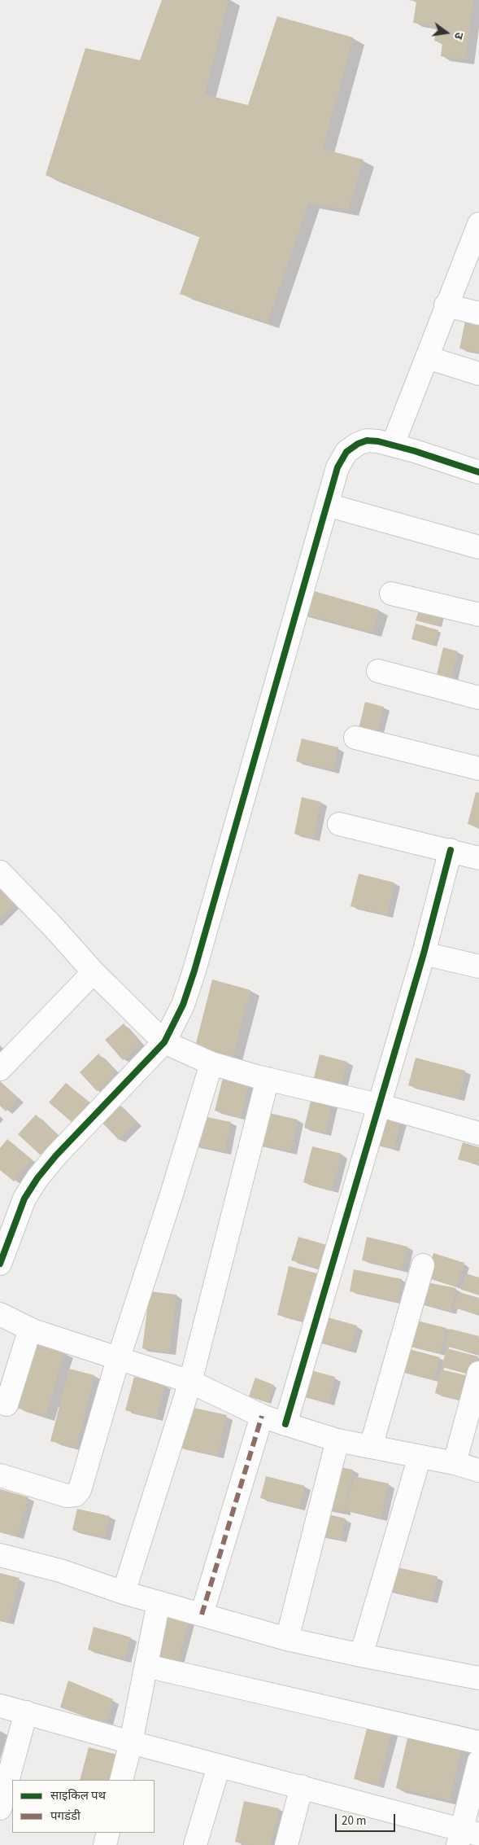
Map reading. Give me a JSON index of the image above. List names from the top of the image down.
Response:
{
  "legend": ["साइकिल पथ", "पगडंडी"],
  "scale_bar": "20 m",
  "north": "right"
}
